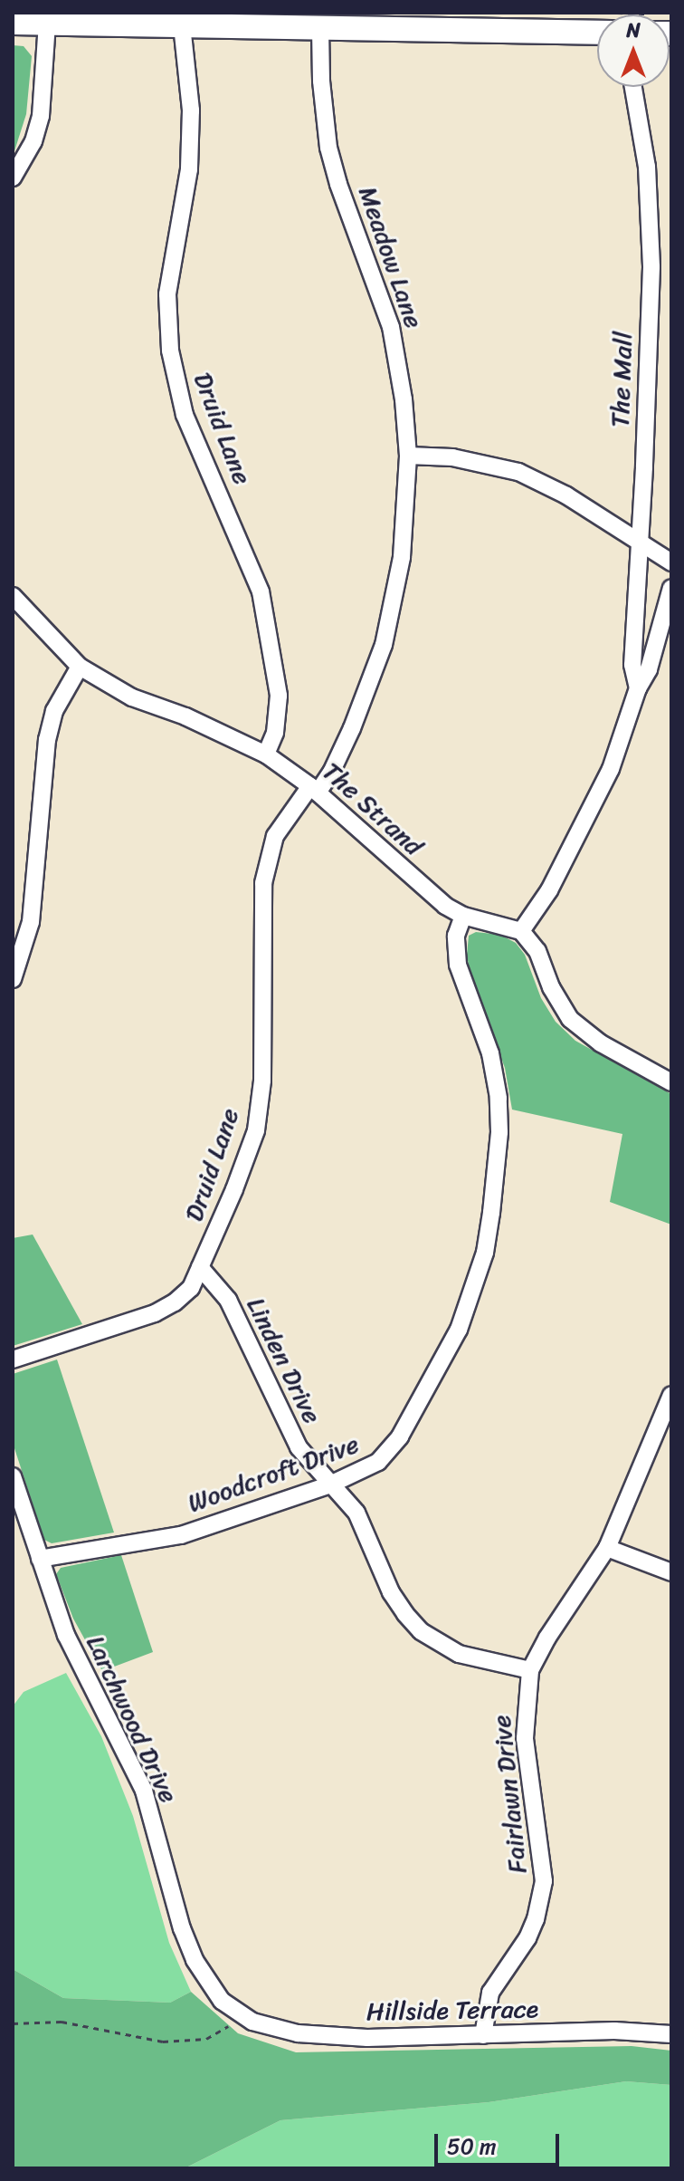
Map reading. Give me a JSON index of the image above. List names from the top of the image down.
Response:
{
  "streets": {
    "street": [
      "Meadow Lane",
      "The Mall",
      "Druid Lane",
      "The Strand",
      "Linden Drive",
      "Woodcroft Drive",
      "Larchwood Drive",
      "Fairlawn Drive",
      "Hillside Terrace"
    ]
  },
  "crossings": [
    ["Meadow Lane", "Druid Lane"],
    ["Meadow Lane", "The Strand"],
    ["The Mall", "The Strand"],
    ["Druid Lane", "The Strand"],
    ["Druid Lane", "Linden Drive"],
    ["The Strand", "Woodcroft Drive"],
    ["Linden Drive", "Woodcroft Drive"],
    ["Linden Drive", "Fairlawn Drive"],
    ["Woodcroft Drive", "Larchwood Drive"],
    ["Larchwood Drive", "Hillside Terrace"],
    ["Fairlawn Drive", "Hillside Terrace"]
  ],
  "scale_bar": "50 m",
  "north": "top"
}
